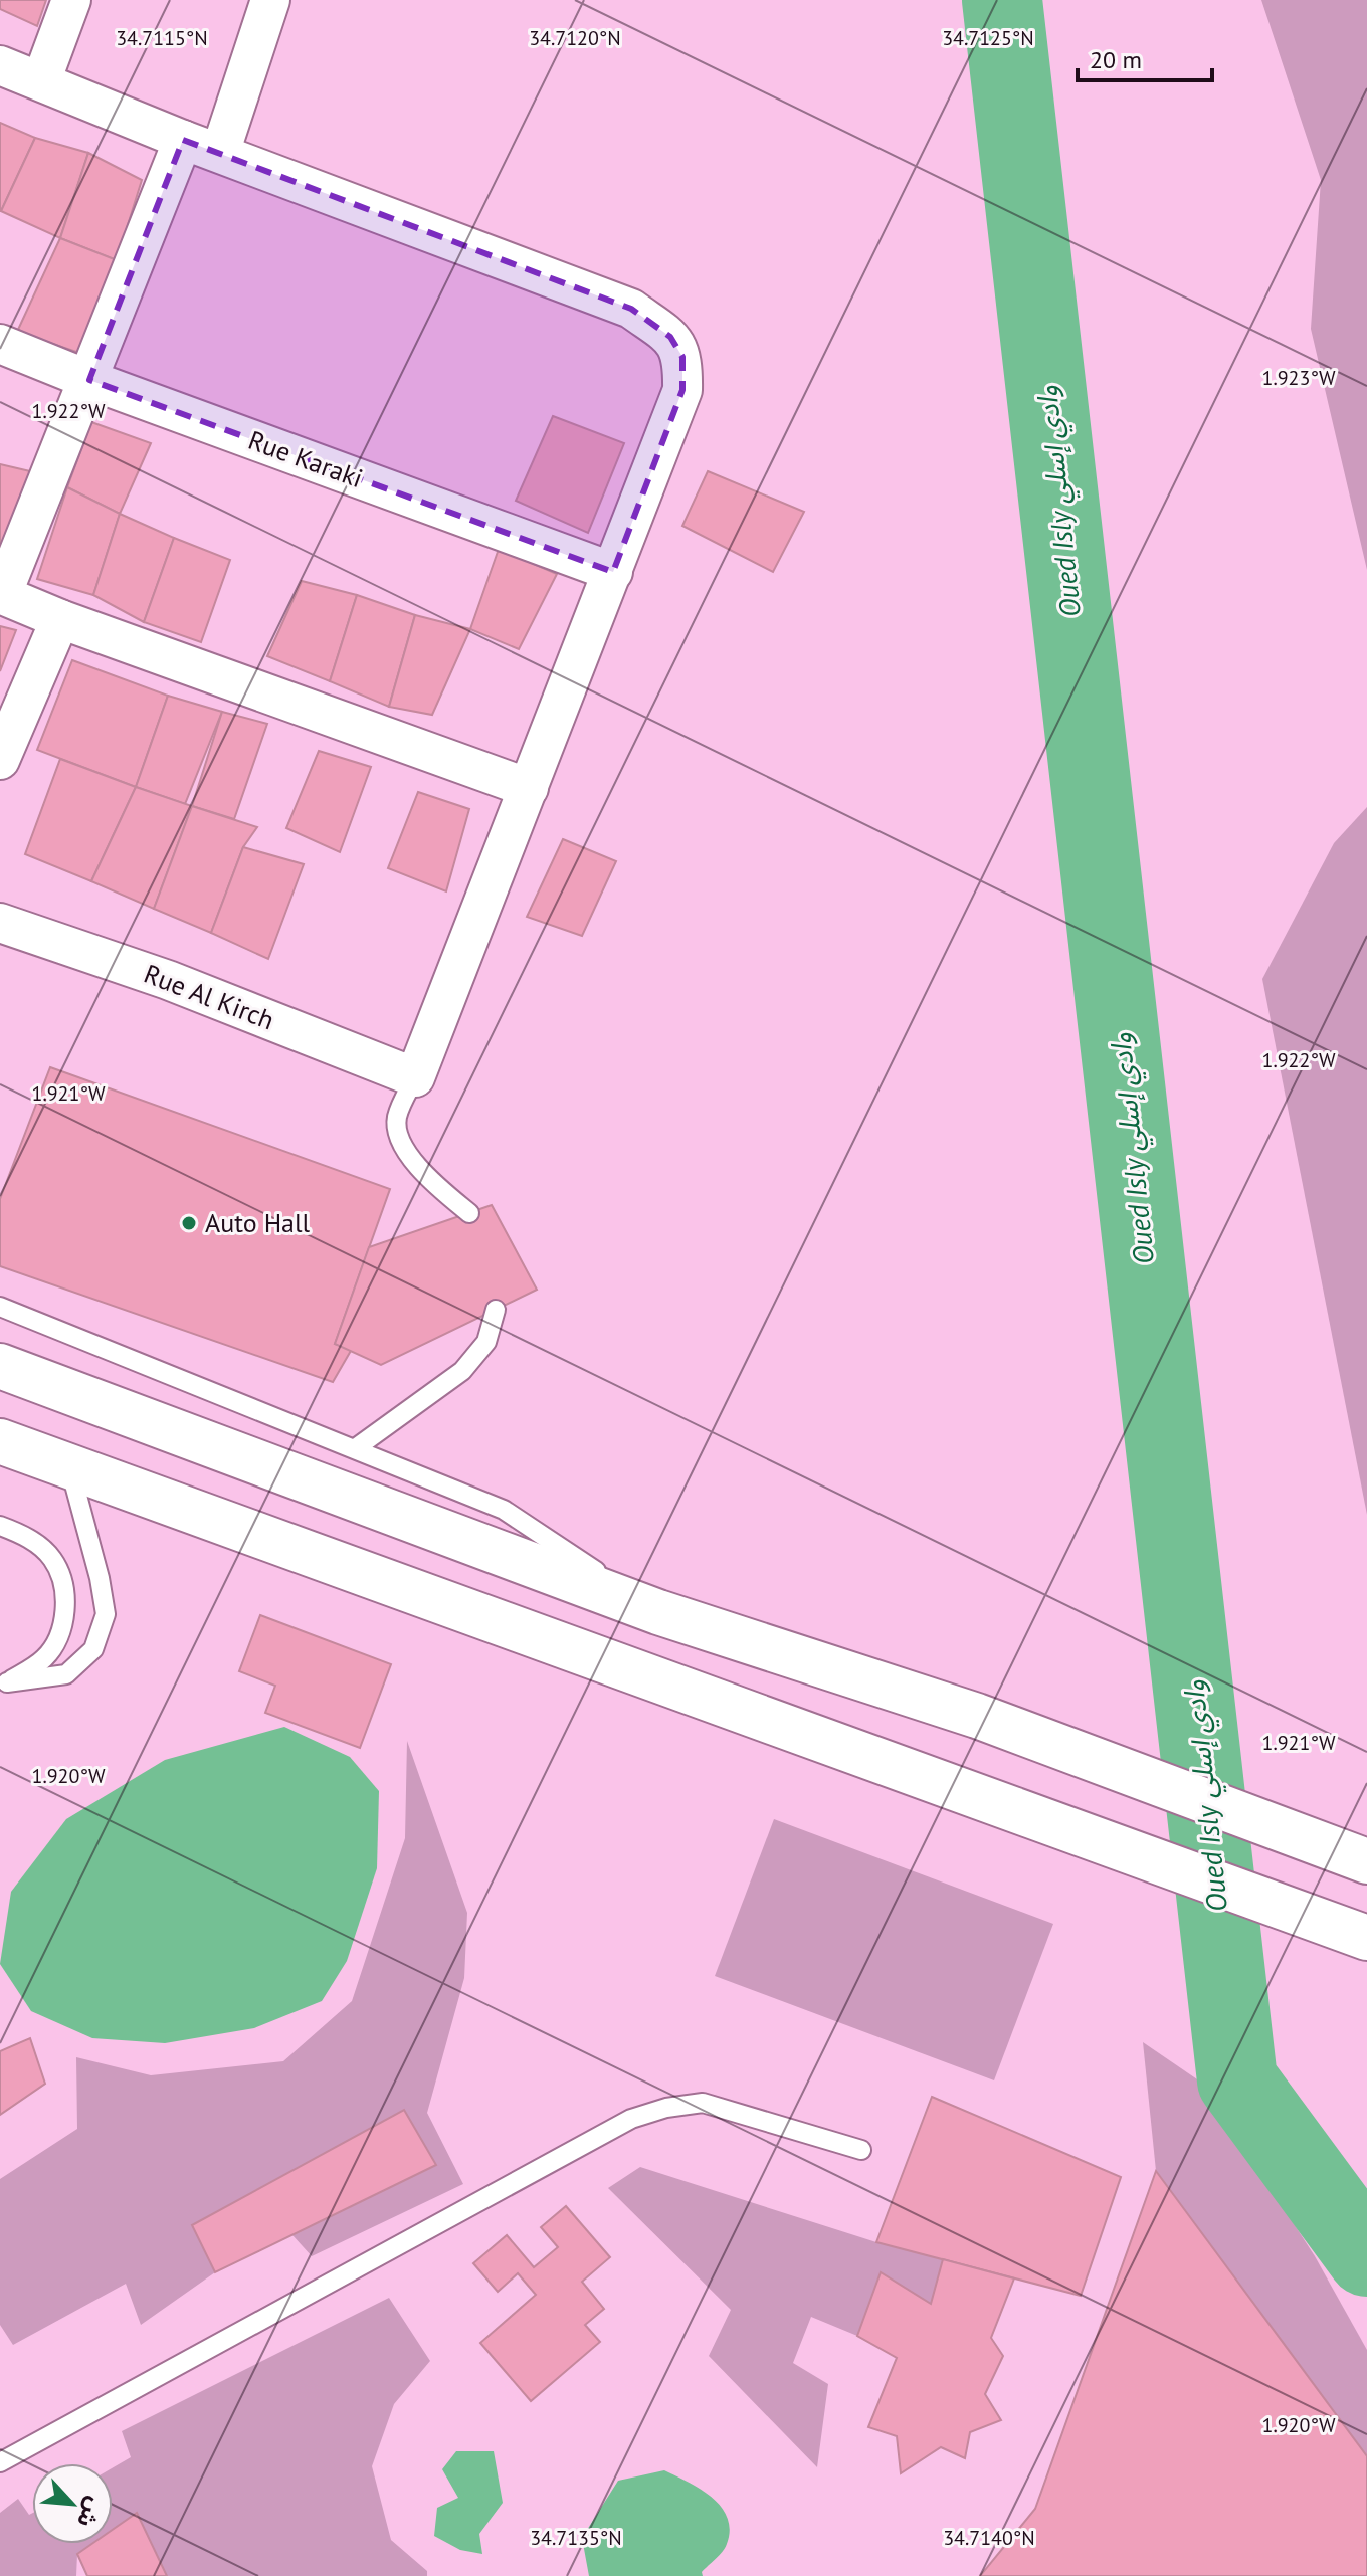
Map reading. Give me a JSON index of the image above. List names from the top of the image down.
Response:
{
  "streets": {
    "street": ["Rue Karaki", "Rue Al Kirch"]
  },
  "water": ["Oued Isly وادي إسلي"],
  "places": ["Auto Hall"],
  "scale_bar": "20 m",
  "north": "bottom right",
  "coordinates": [
    "34.7115°N",
    "34.7120°N",
    "34.7125°N",
    "1.923°W",
    "1.922°W",
    "1.921°W",
    "1.920°W",
    "34.7135°N",
    "34.7140°N"
  ]
}
